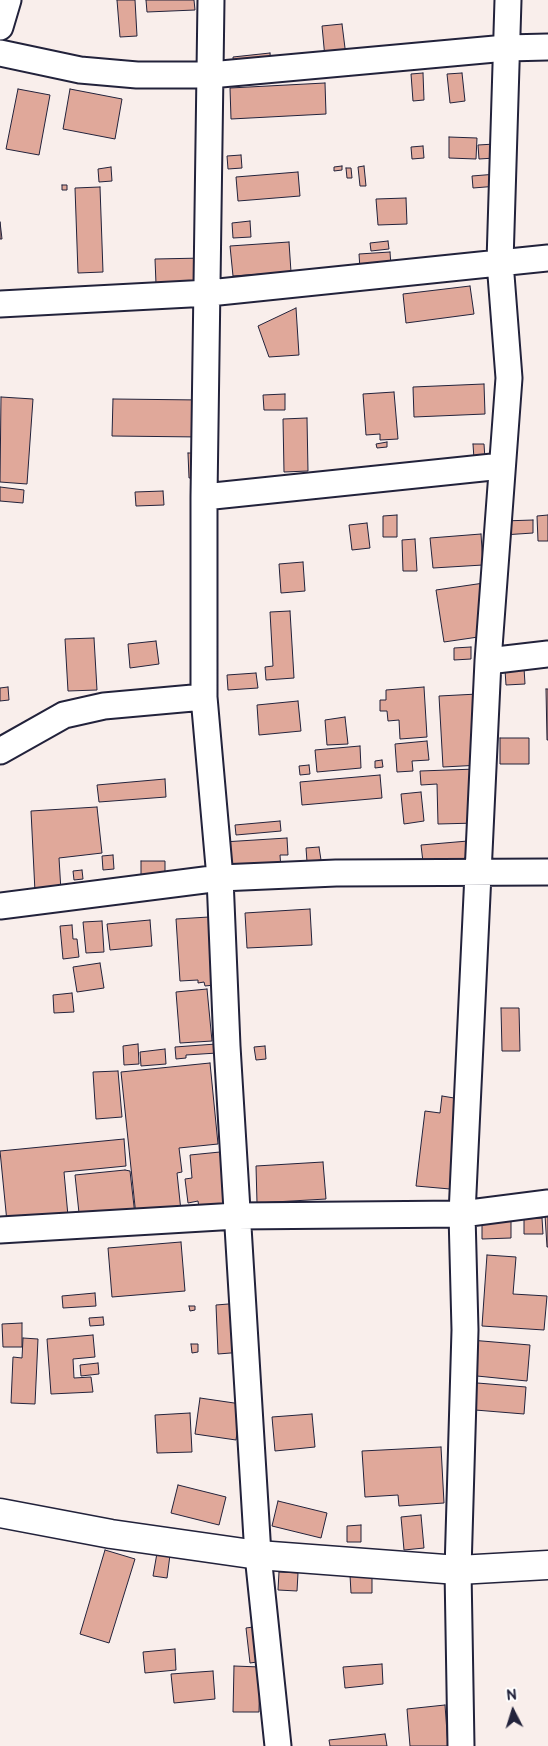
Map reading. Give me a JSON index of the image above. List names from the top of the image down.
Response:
{
  "north": "top"
}
